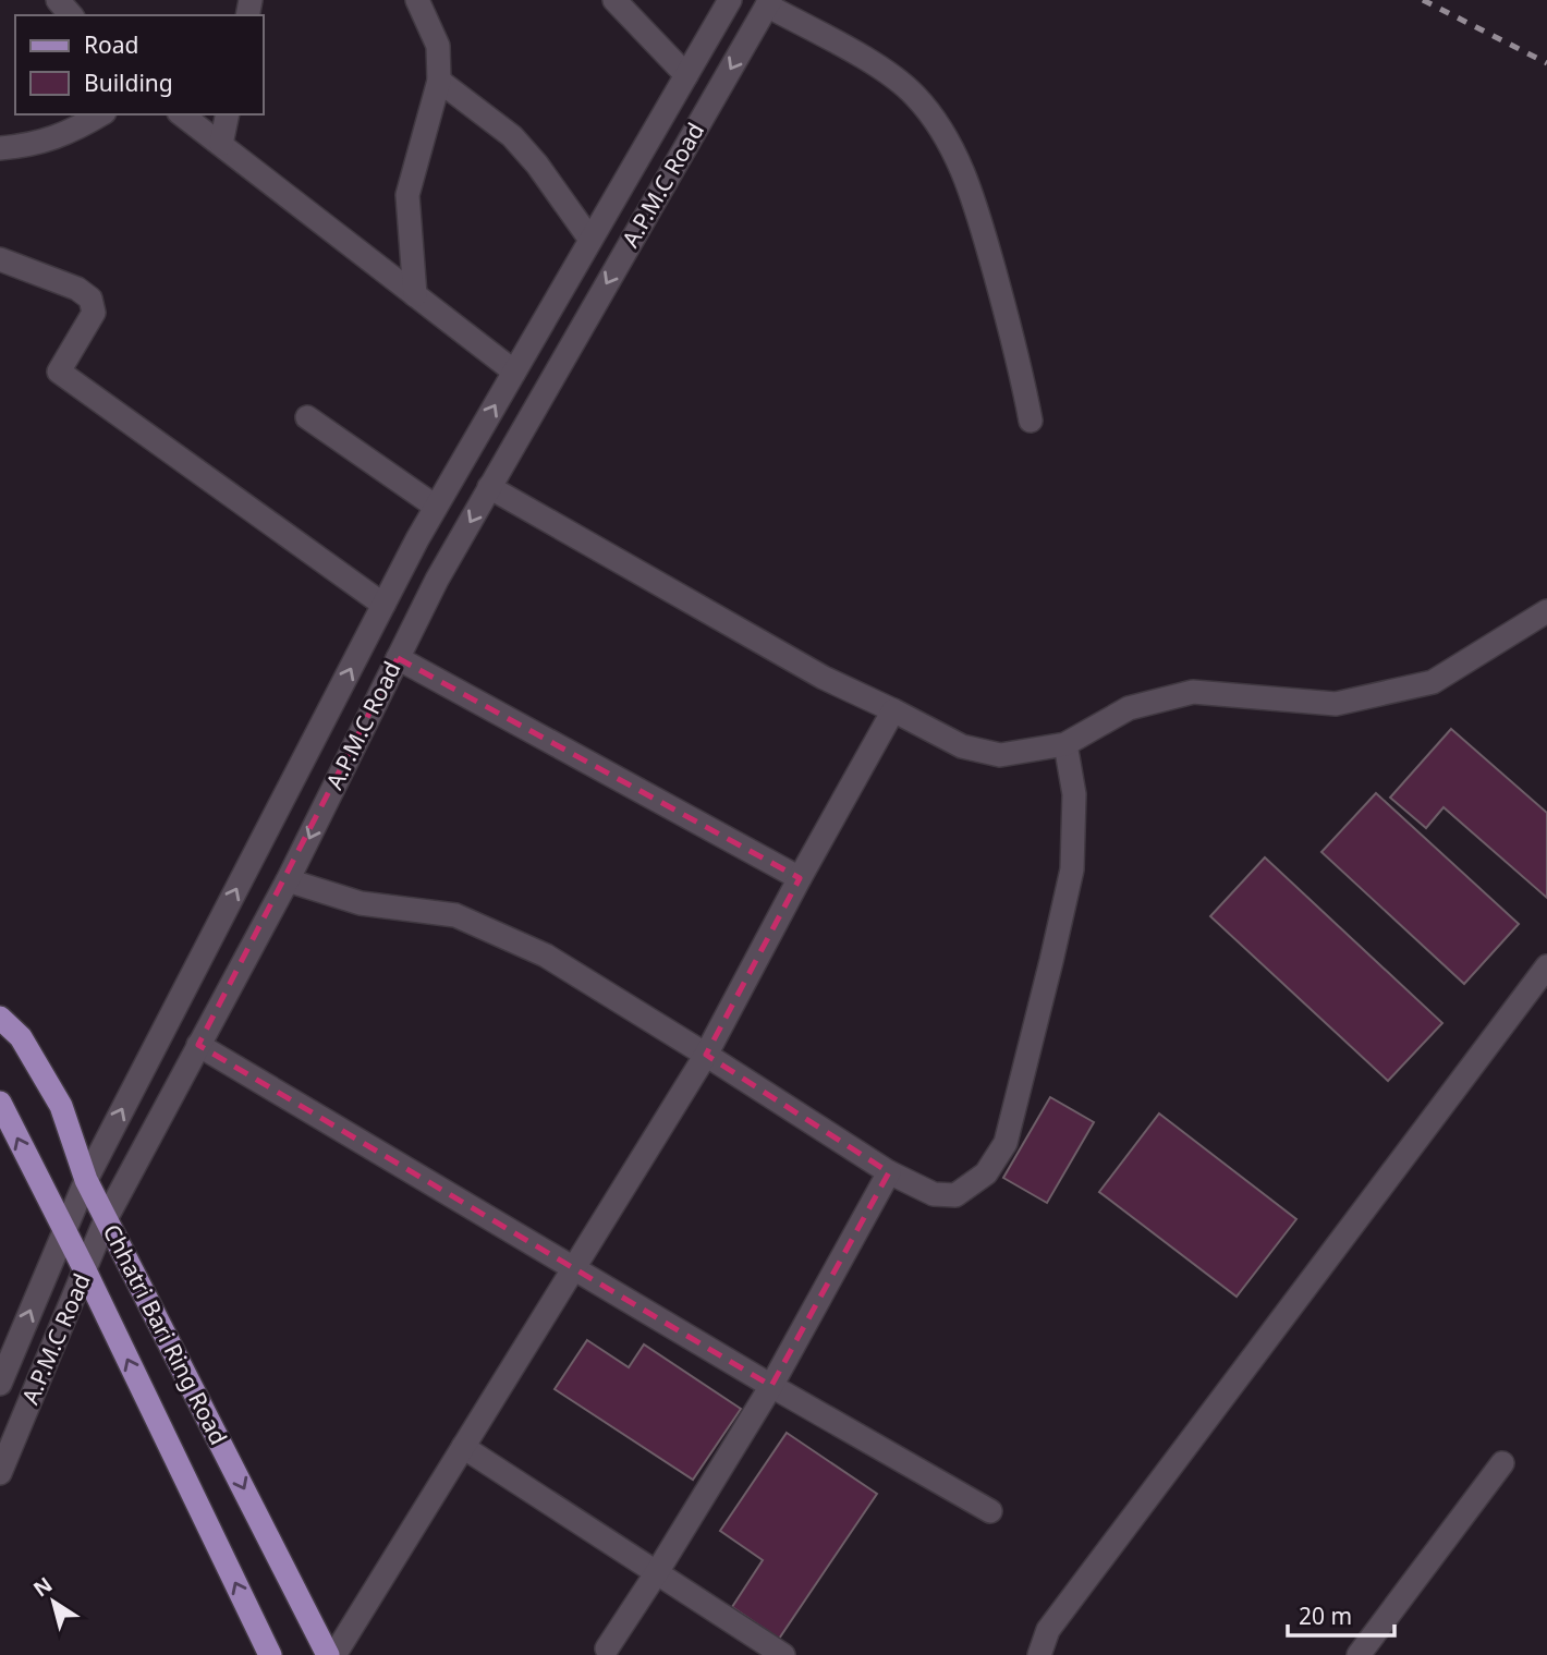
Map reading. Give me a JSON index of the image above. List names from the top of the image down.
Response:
{
  "streets": {
    "main road": ["Chhatri Bari Ring Road"],
    "street": ["A.P.M.C Road"]
  },
  "crossings": [
    ["A.P.M.C Road", "Chhatri Bari Ring Road"]
  ],
  "legend": ["Road", "Building"],
  "scale_bar": "20 m",
  "north": "top left"
}
